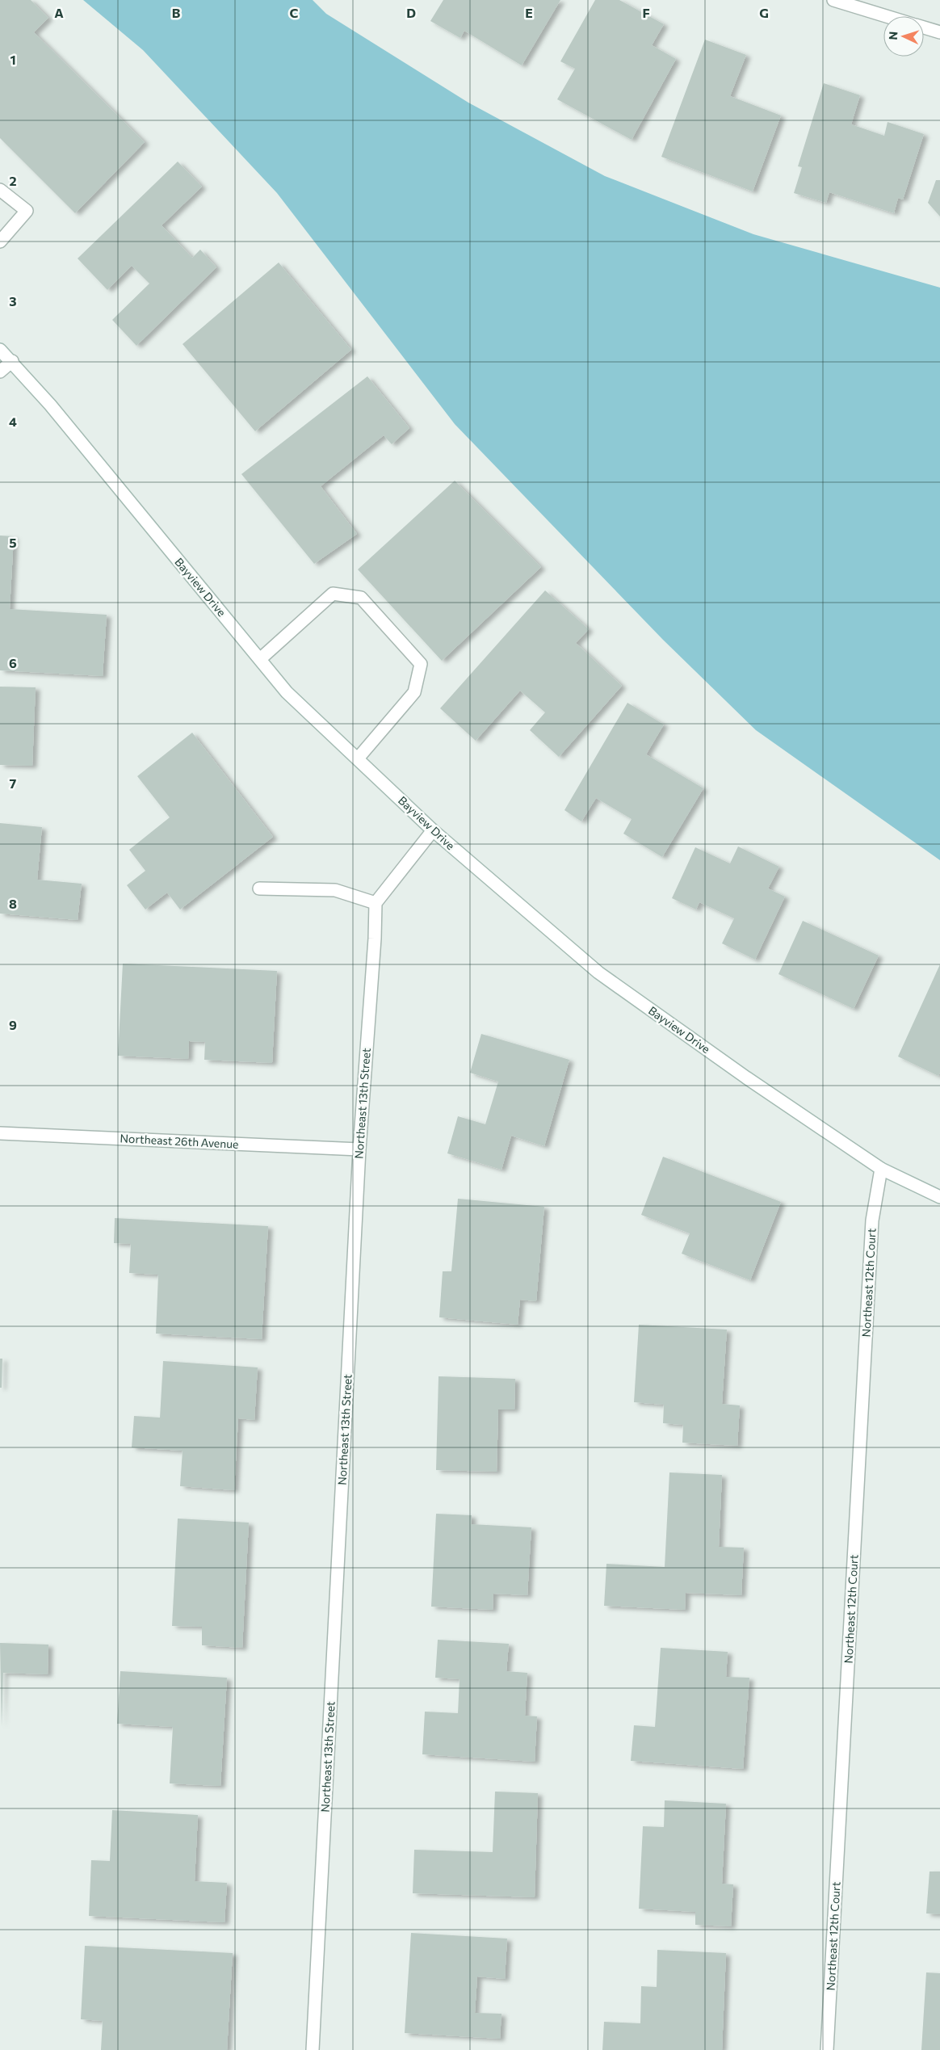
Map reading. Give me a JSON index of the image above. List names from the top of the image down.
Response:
{
  "streets": {
    "street": [
      "Bayview Drive",
      "Northeast 13th Street",
      "Northeast 26th Avenue",
      "Northeast 12th Court"
    ]
  },
  "crossings": [
    ["Bayview Drive", "Northeast 12th Court"],
    ["Northeast 13th Street", "Northeast 26th Avenue"]
  ],
  "north": "left",
  "grid": {
    "columns": [
      "A",
      "B",
      "C",
      "D",
      "E",
      "F",
      "G"
    ],
    "rows": [
      "1",
      "2",
      "3",
      "4",
      "5",
      "6",
      "7",
      "8",
      "9"
    ]
  }
}
